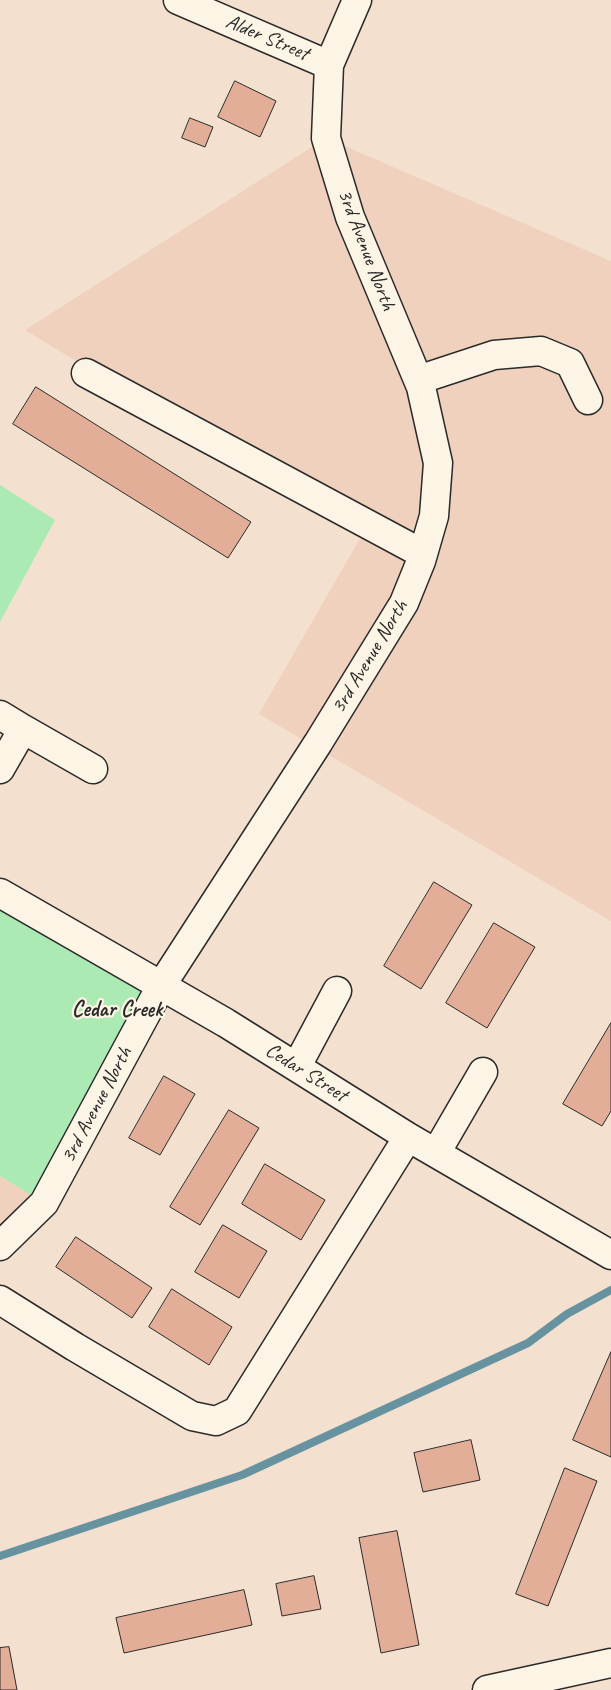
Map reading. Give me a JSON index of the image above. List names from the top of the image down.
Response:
{
  "streets": {
    "street": ["Alder Street", "3rd Avenue North", "Cedar Street"]
  },
  "crossings": [
    ["Alder Street", "3rd Avenue North"],
    ["3rd Avenue North", "Cedar Street"]
  ],
  "districts": ["Cedar Creek"]
}
